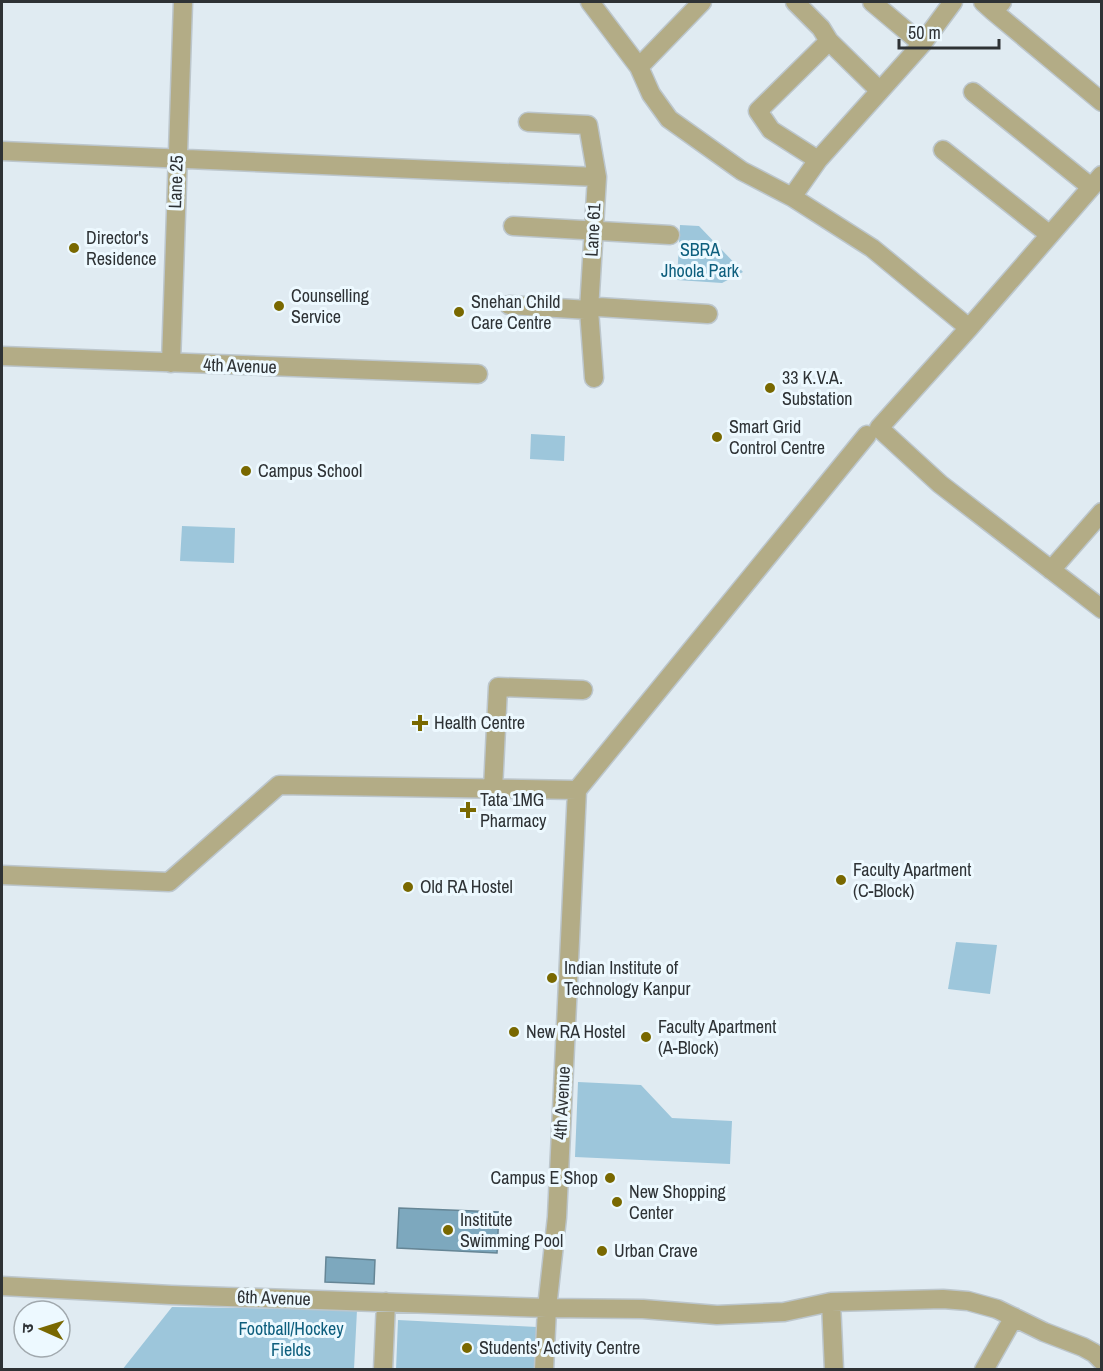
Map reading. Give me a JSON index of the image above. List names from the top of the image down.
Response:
{
  "streets": {
    "street": [
      "Lane 25",
      "Lane 61",
      "4th Avenue",
      "6th Avenue"
    ]
  },
  "crossings": [
    ["Lane 25", "Lane 61"],
    ["Lane 25", "4th Avenue"],
    ["4th Avenue", "6th Avenue"]
  ],
  "parks": ["SBRA Jhoola Park", "Football/Hockey Fields"],
  "places": {
    "other": [
      "Director's Residence",
      "Counselling Service",
      "Snehan Child Care Centre",
      "33 K.V.A. Substation",
      "Smart Grid Control Centre",
      "Campus School",
      "Faculty Apartment (C-Block)",
      "Old RA Hostel",
      "Indian Institute of Technology Kanpur",
      "New RA Hostel",
      "Faculty Apartment (A-Block)",
      "Campus E Shop",
      "New Shopping Center",
      "Institute Swimming Pool",
      "Urban Crave",
      "Students' Activity Centre"
    ],
    "health": ["Health Centre", "Tata 1MG Pharmacy"]
  },
  "scale_bar": "50 m",
  "north": "left"
}
